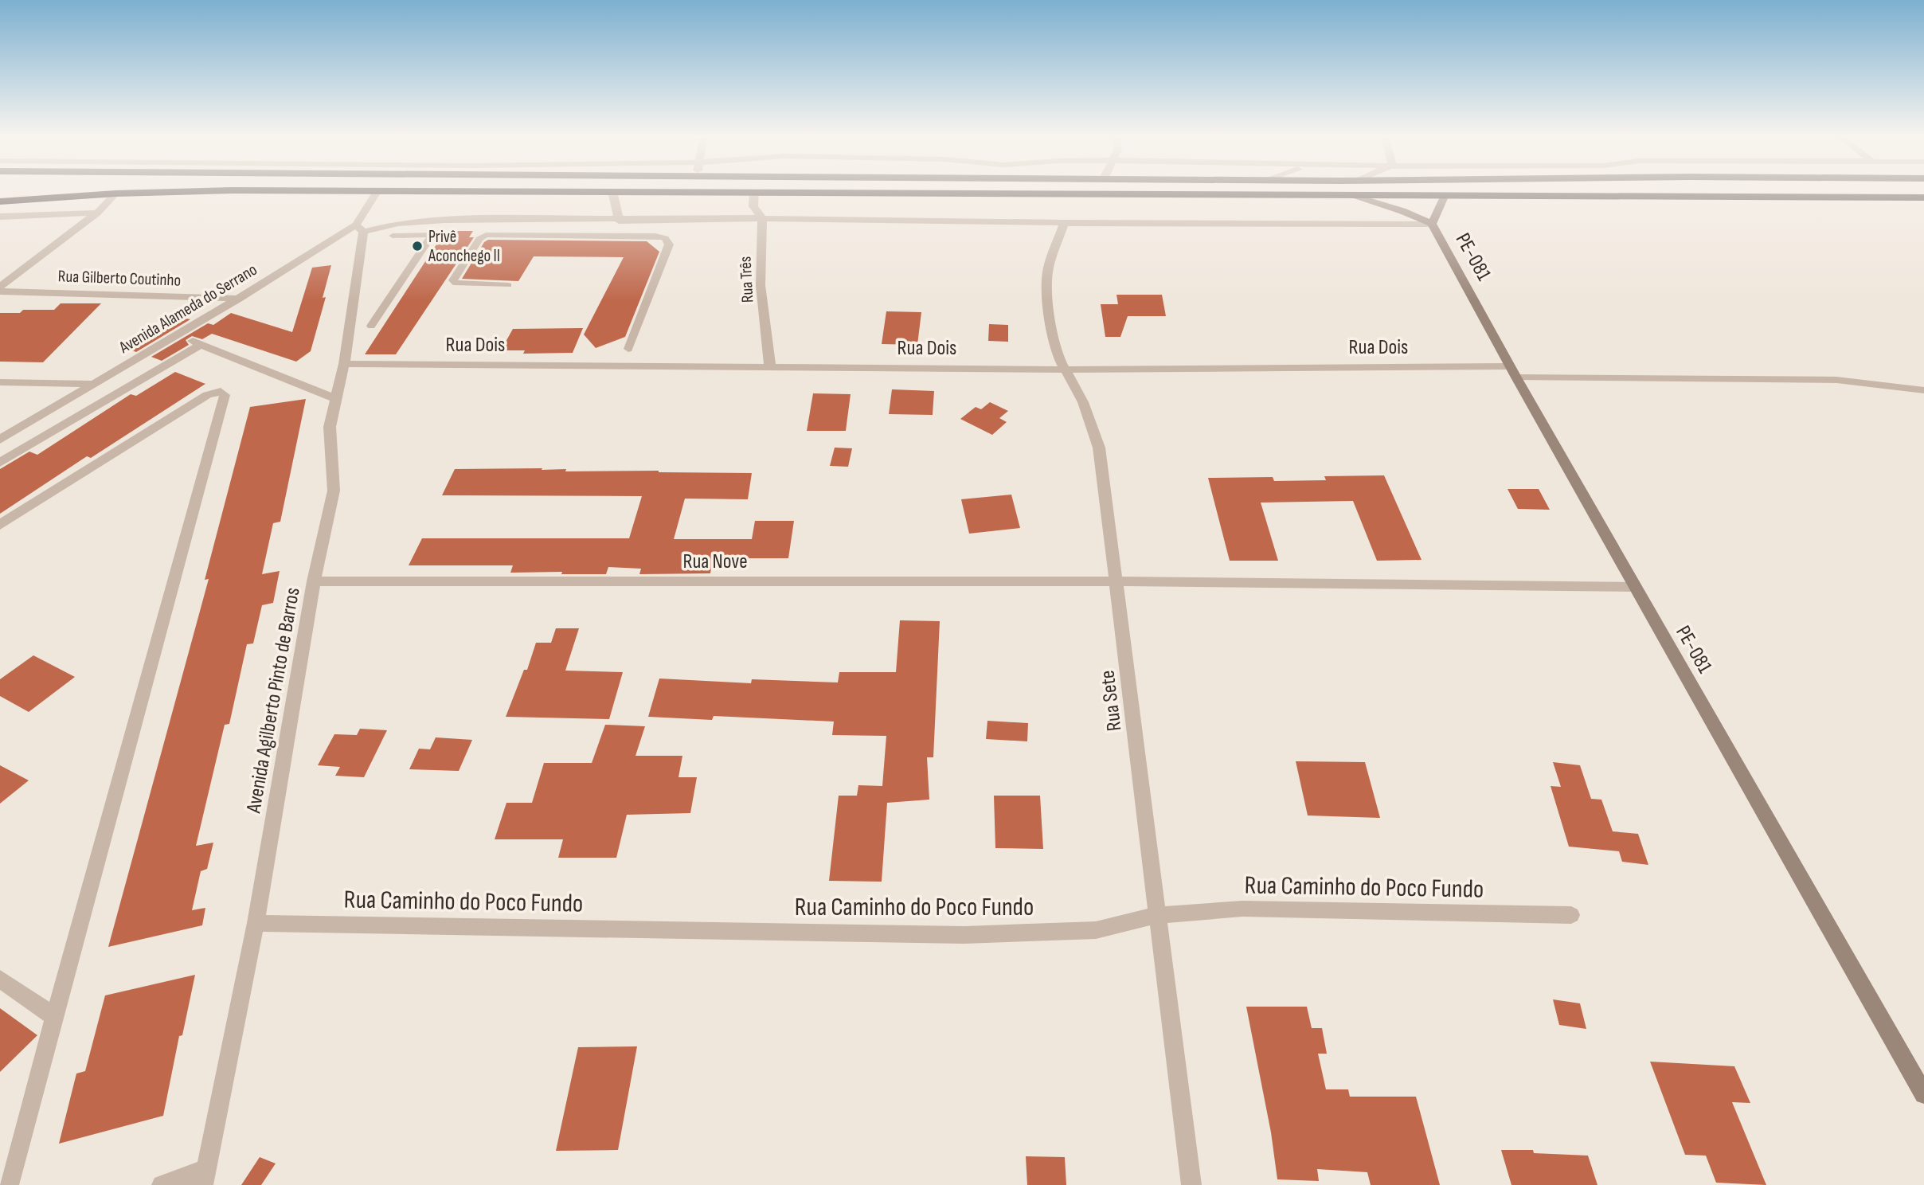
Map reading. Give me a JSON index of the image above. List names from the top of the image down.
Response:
{
  "streets": {
    "street": [
      "PE-081",
      "Rua Gilberto Coutinho",
      "Rua Três",
      "Avenida Alameda do Serrano",
      "Rua Dois",
      "Rua Nove",
      "Avenida Agilberto Pinto de Barros",
      "Rua Sete",
      "Rua Caminho do Poco Fundo"
    ]
  },
  "crossings": [
    ["PE-081", "Rua Dois"],
    ["Rua Gilberto Coutinho", "Avenida Alameda do Serrano"],
    ["Rua Três", "Rua Dois"],
    ["Avenida Alameda do Serrano", "Avenida Agilberto Pinto de Barros"],
    ["Rua Dois", "Avenida Agilberto Pinto de Barros"],
    ["Rua Dois", "Rua Sete"],
    ["Rua Nove", "Avenida Agilberto Pinto de Barros"],
    ["Rua Nove", "Rua Sete"],
    ["Avenida Agilberto Pinto de Barros", "Rua Caminho do Poco Fundo"],
    ["Rua Sete", "Rua Caminho do Poco Fundo"]
  ],
  "places": ["Privê Aconchego II"]
}
